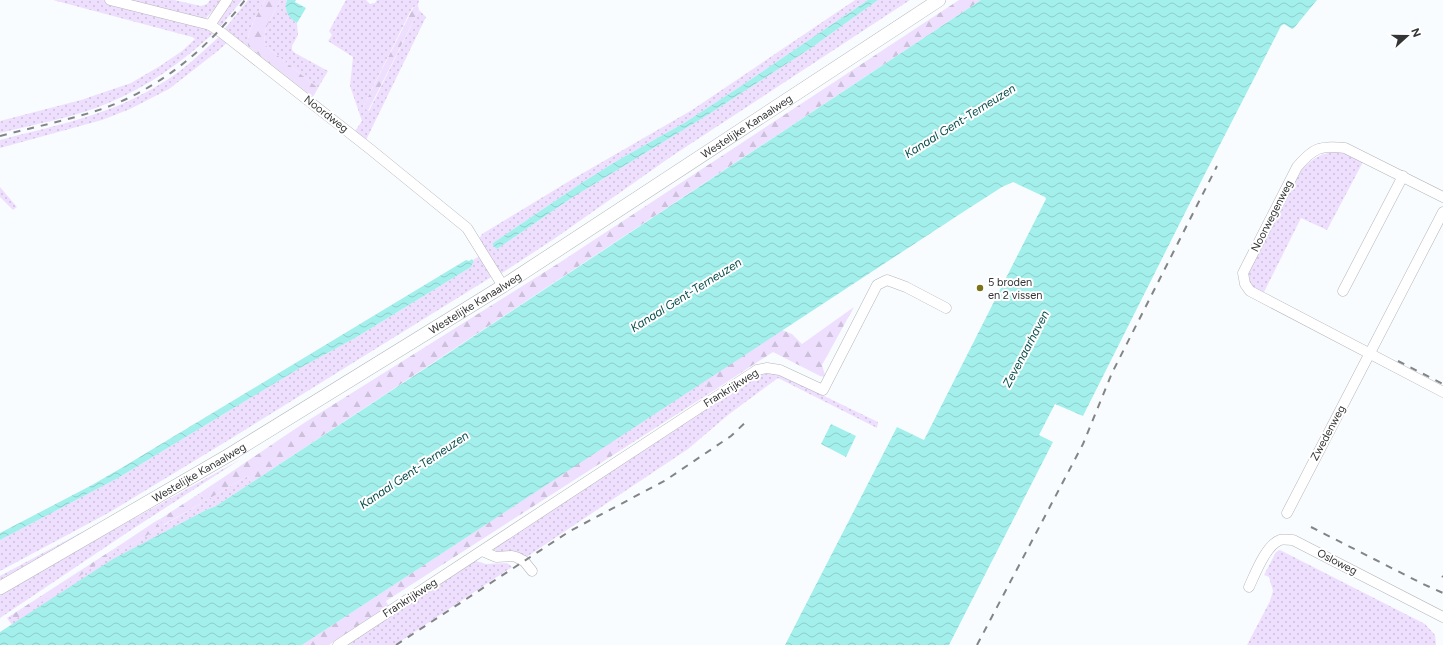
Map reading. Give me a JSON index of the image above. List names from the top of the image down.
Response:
{
  "streets": {
    "main road": ["Westelijke Kanaalweg"],
    "street": [
      "Noordweg",
      "Noorwegenweg",
      "Frankrijkweg",
      "Zwedenweg",
      "Osloweg"
    ]
  },
  "crossings": [
    ["Noordweg", "Westelijke Kanaalweg"],
    ["Noorwegenweg", "Zwedenweg"]
  ],
  "water": ["Kanaal Gent-Terneuzen", "Zevenaarhaven"],
  "places": ["5 broden en 2 vissen"],
  "north": "right"
}
